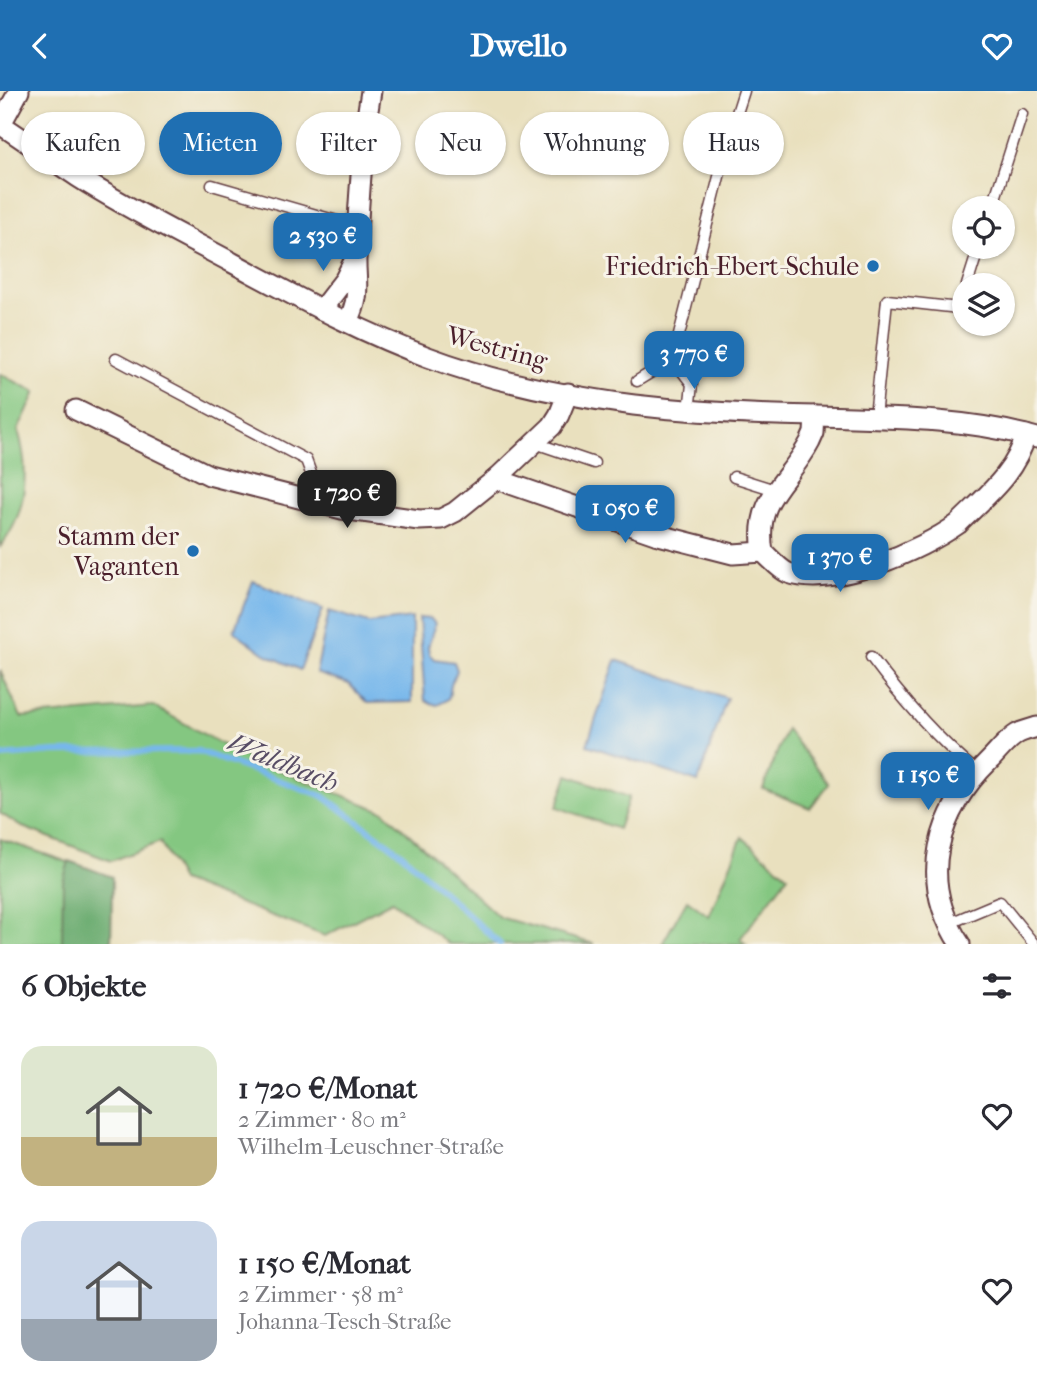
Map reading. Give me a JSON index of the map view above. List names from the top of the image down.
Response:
{
  "streets": {
    "street": ["Westring"]
  },
  "water": ["Waldbach"],
  "places": ["Friedrich-Ebert-Schule", "Stamm der Vaganten"],
  "page": {
    "header": "Dwello",
    "chip": [
      "Kaufen",
      "Mieten",
      "Filter",
      "Neu",
      "Wohnung",
      "Haus"
    ],
    "price": [
      "2 530 €",
      "3 770 €",
      "1 720 €",
      "1 050 €",
      "1 370 €",
      "1 150 €"
    ],
    "heading": "6 Objekte",
    "list": [
      {
        "name": "1 720 €/Monat",
        "note": "2 Zimmer · 80 m² · Wilhelm-Leuschner-Straße"
      },
      {
        "name": "1 150 €/Monat",
        "note": "2 Zimmer · 58 m² · Johanna-Tesch-Straße"
      }
    ]
  }
}
